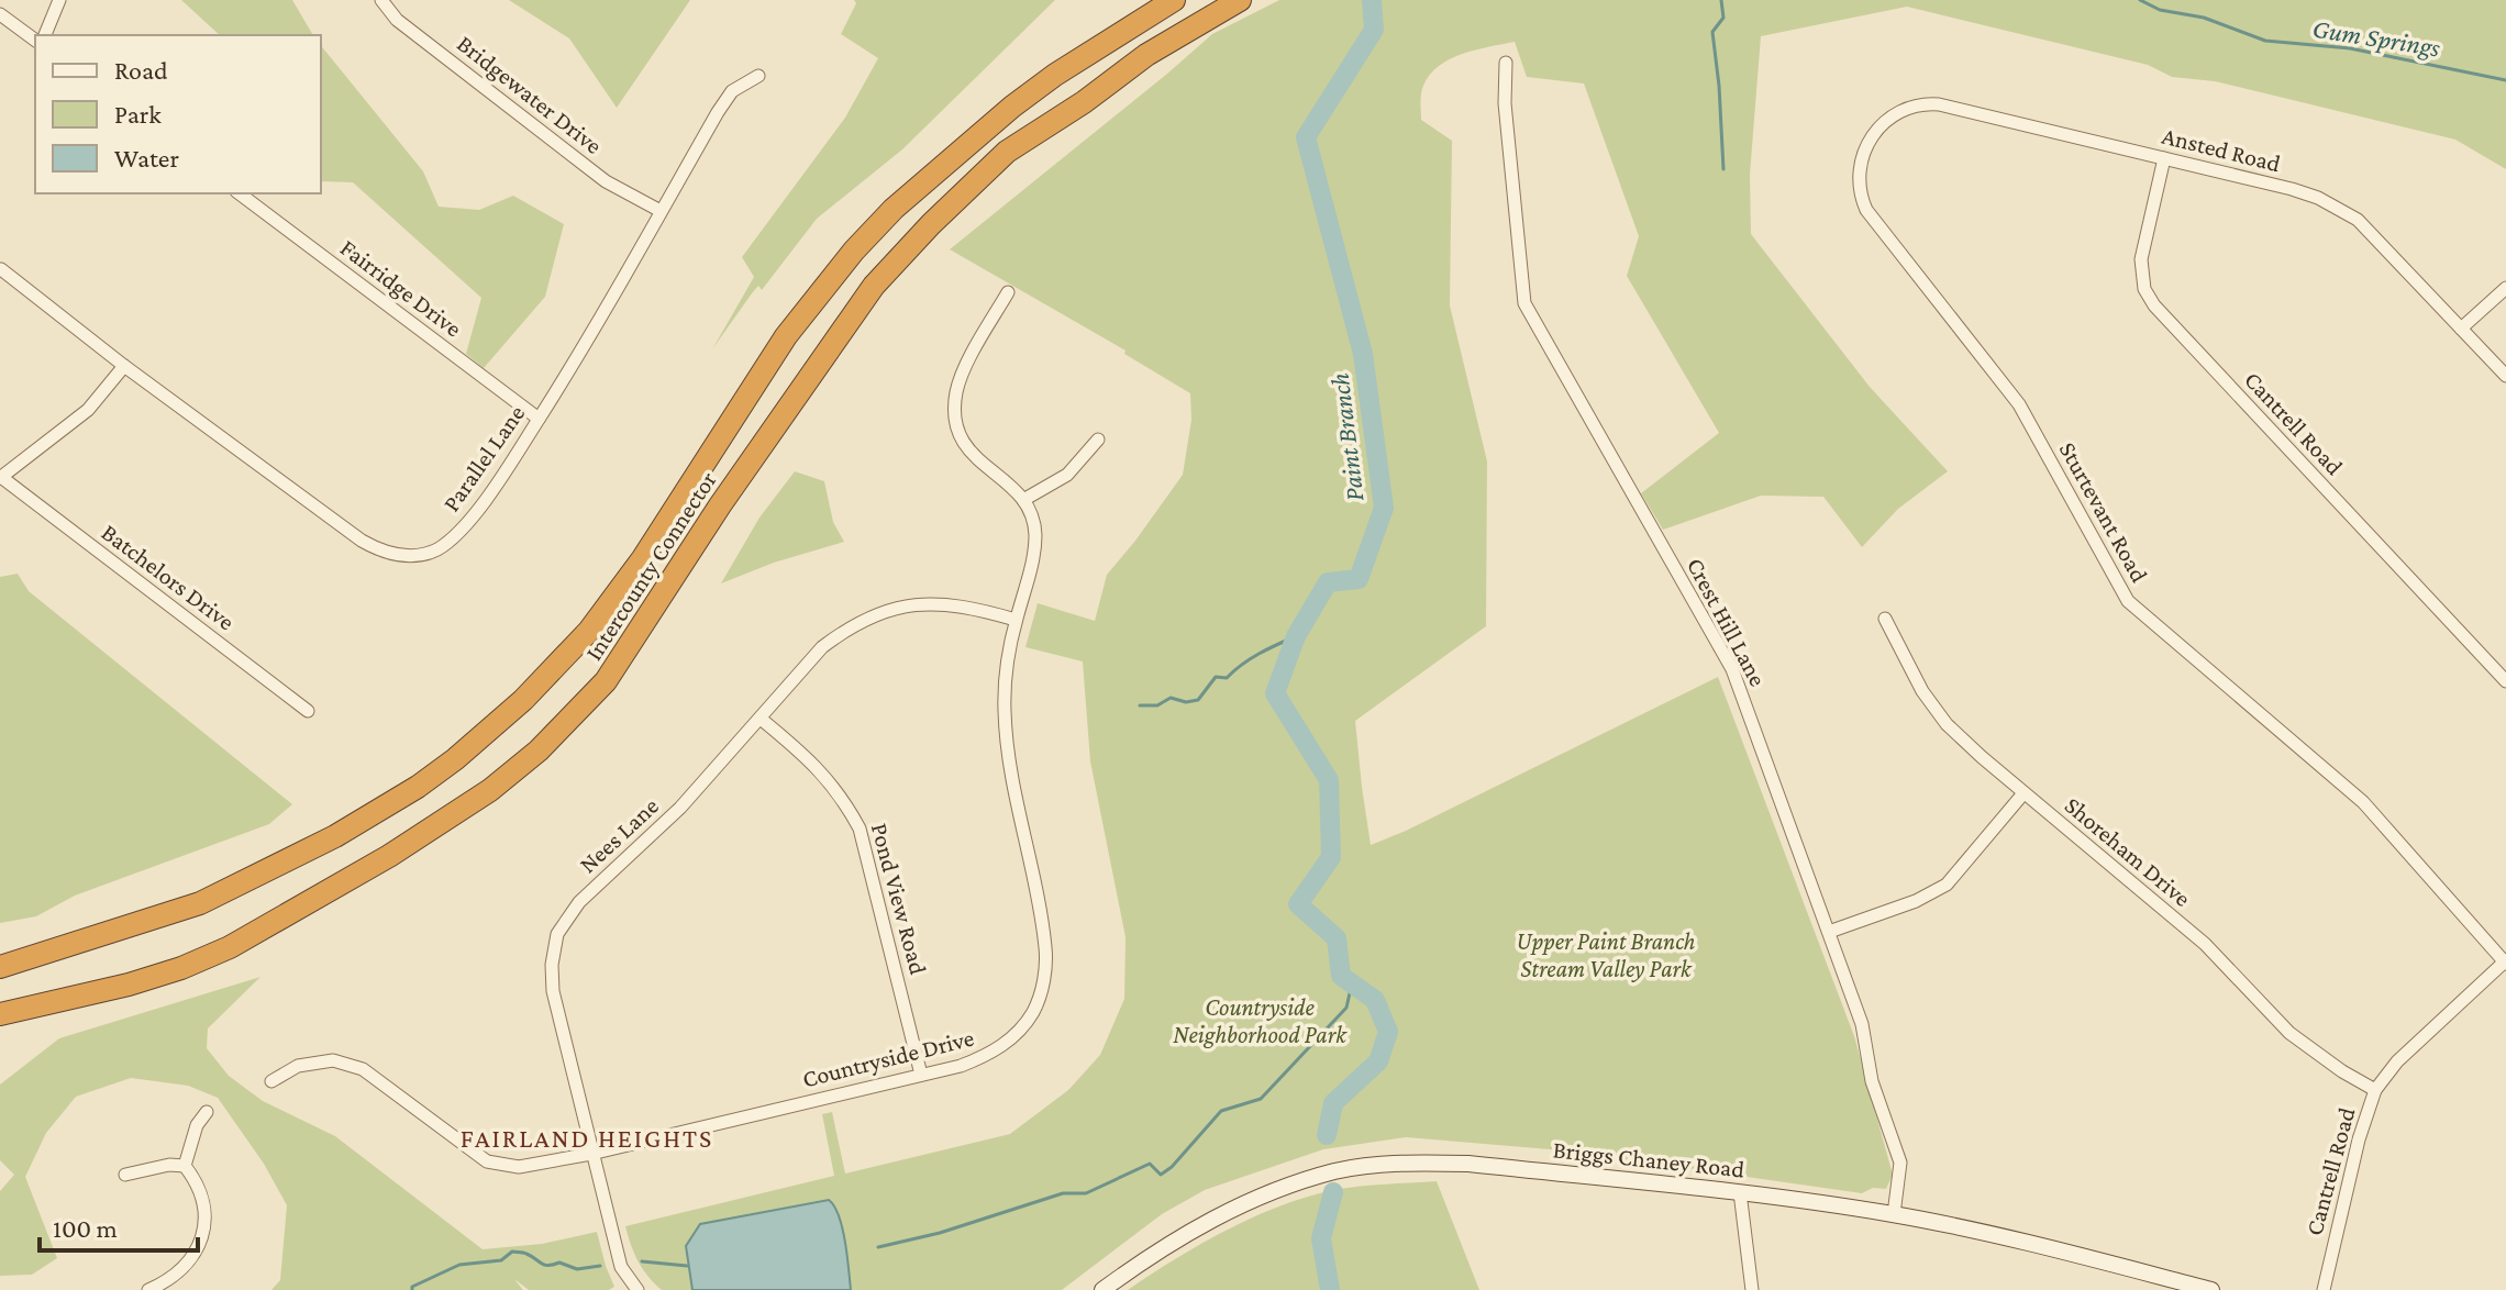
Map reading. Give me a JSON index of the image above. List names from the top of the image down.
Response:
{
  "streets": {
    "highway": ["Intercounty Connector"],
    "main road": ["Briggs Chaney Road"],
    "street": [
      "Bridgewater Drive",
      "Ansted Road",
      "Fairridge Drive",
      "Cantrell Road",
      "Parallel Lane",
      "Sturtevant Road",
      "Batchelors Drive",
      "Crest Hill Lane",
      "Nees Lane",
      "Shoreham Drive",
      "Pond View Road",
      "Countryside Drive"
    ]
  },
  "crossings": [
    ["Bridgewater Drive", "Parallel Lane"],
    ["Ansted Road", "Cantrell Road"],
    ["Ansted Road", "Sturtevant Road"],
    ["Fairridge Drive", "Parallel Lane"],
    ["Cantrell Road", "Sturtevant Road"],
    ["Cantrell Road", "Shoreham Drive"],
    ["Crest Hill Lane", "Briggs Chaney Road"],
    ["Nees Lane", "Pond View Road"],
    ["Nees Lane", "Countryside Drive"],
    ["Pond View Road", "Countryside Drive"]
  ],
  "districts": ["FAIRLAND HEIGHTS"],
  "water": ["Gum Springs", "Paint Branch"],
  "parks": ["Upper Paint Branch Stream Valley Park", "Countryside Neighborhood Park"],
  "legend": ["Road", "Park", "Water"],
  "scale_bar": "100 m"
}
